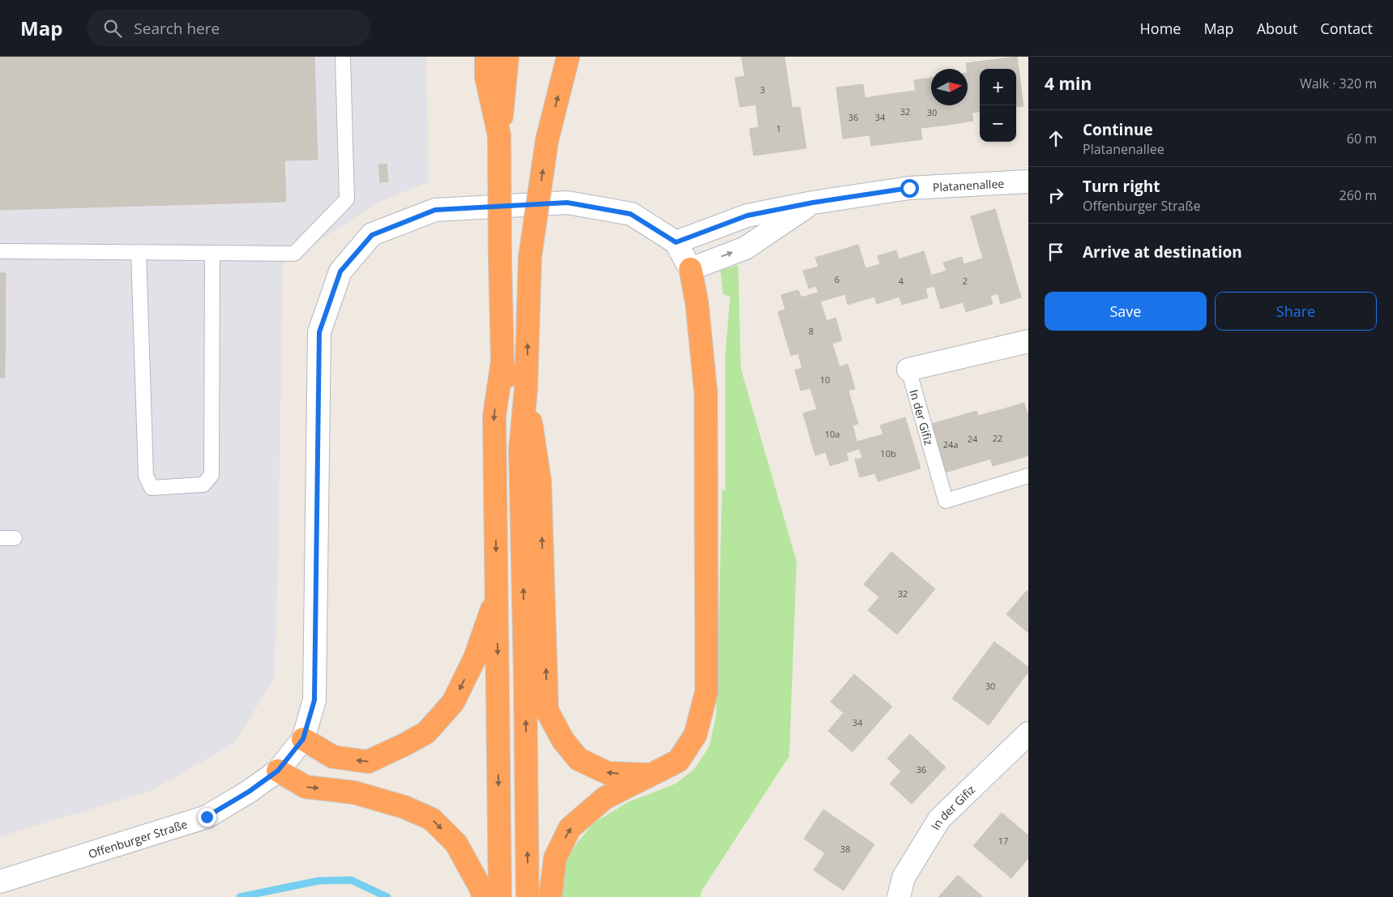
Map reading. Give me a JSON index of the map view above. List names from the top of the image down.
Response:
{
  "streets": {
    "street": ["Platanenallee", "In der Gifiz", "Offenburger Straße"]
  },
  "crossings": [
    ["Platanenallee", "Offenburger Straße"]
  ],
  "house_numbers": [
    "3",
    "32",
    "30",
    "36",
    "34",
    "1",
    "6",
    "4",
    "2",
    "8",
    "10",
    "10a",
    "22",
    "24",
    "24a",
    "10b",
    "32",
    "30",
    "34",
    "36",
    "17",
    "38"
  ],
  "north": "right",
  "page": {
    "header": "Map",
    "search": "Search here",
    "nav": [
      "Home",
      "Map",
      "About",
      "Contact"
    ],
    "heading": ["4 min", "Walk · 320 m"],
    "map_buttons": ["+", "−"],
    "list": [
      ["Continue", "Platanenallee", "60 m"],
      ["Turn right", "Offenburger Straße", "260 m"],
      "Arrive at destination"
    ],
    "buttons": ["Save", "Share"]
  }
}
